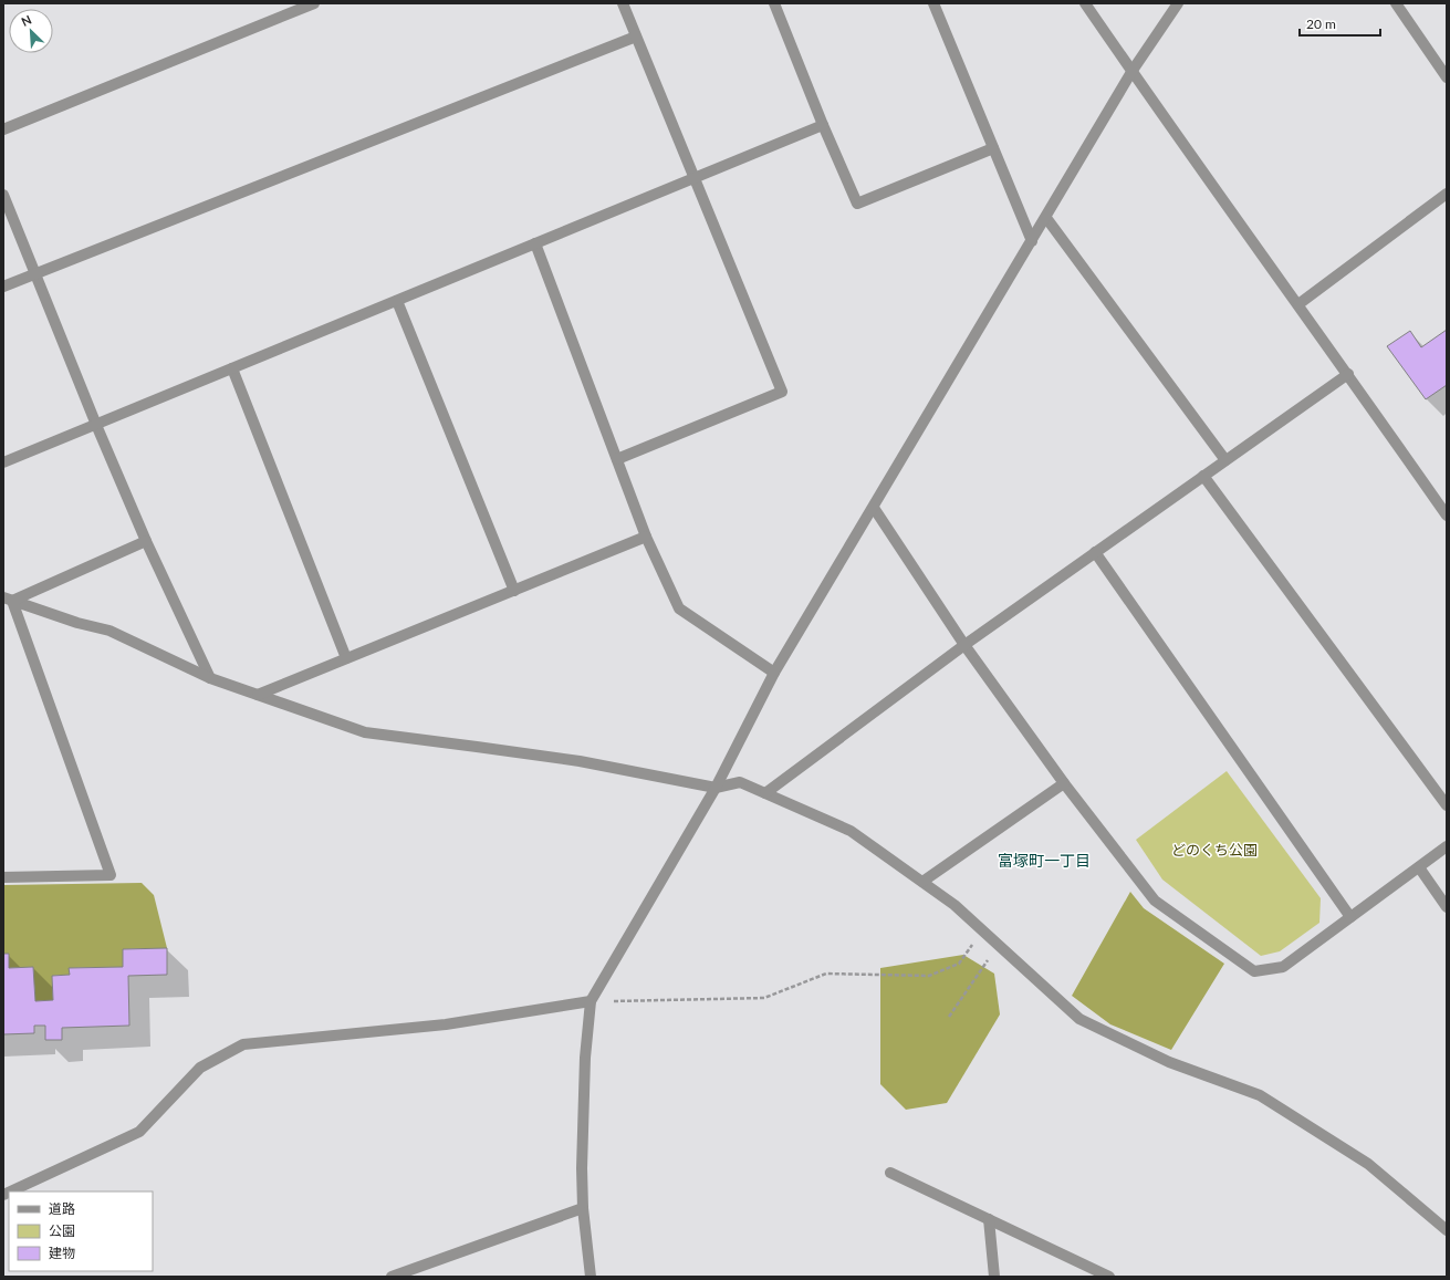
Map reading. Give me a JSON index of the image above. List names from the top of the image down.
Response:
{
  "districts": ["富塚町一丁目"],
  "parks": ["どのくち公園"],
  "legend": ["道路", "公園", "建物"],
  "scale_bar": "20 m",
  "north": "top left"
}
